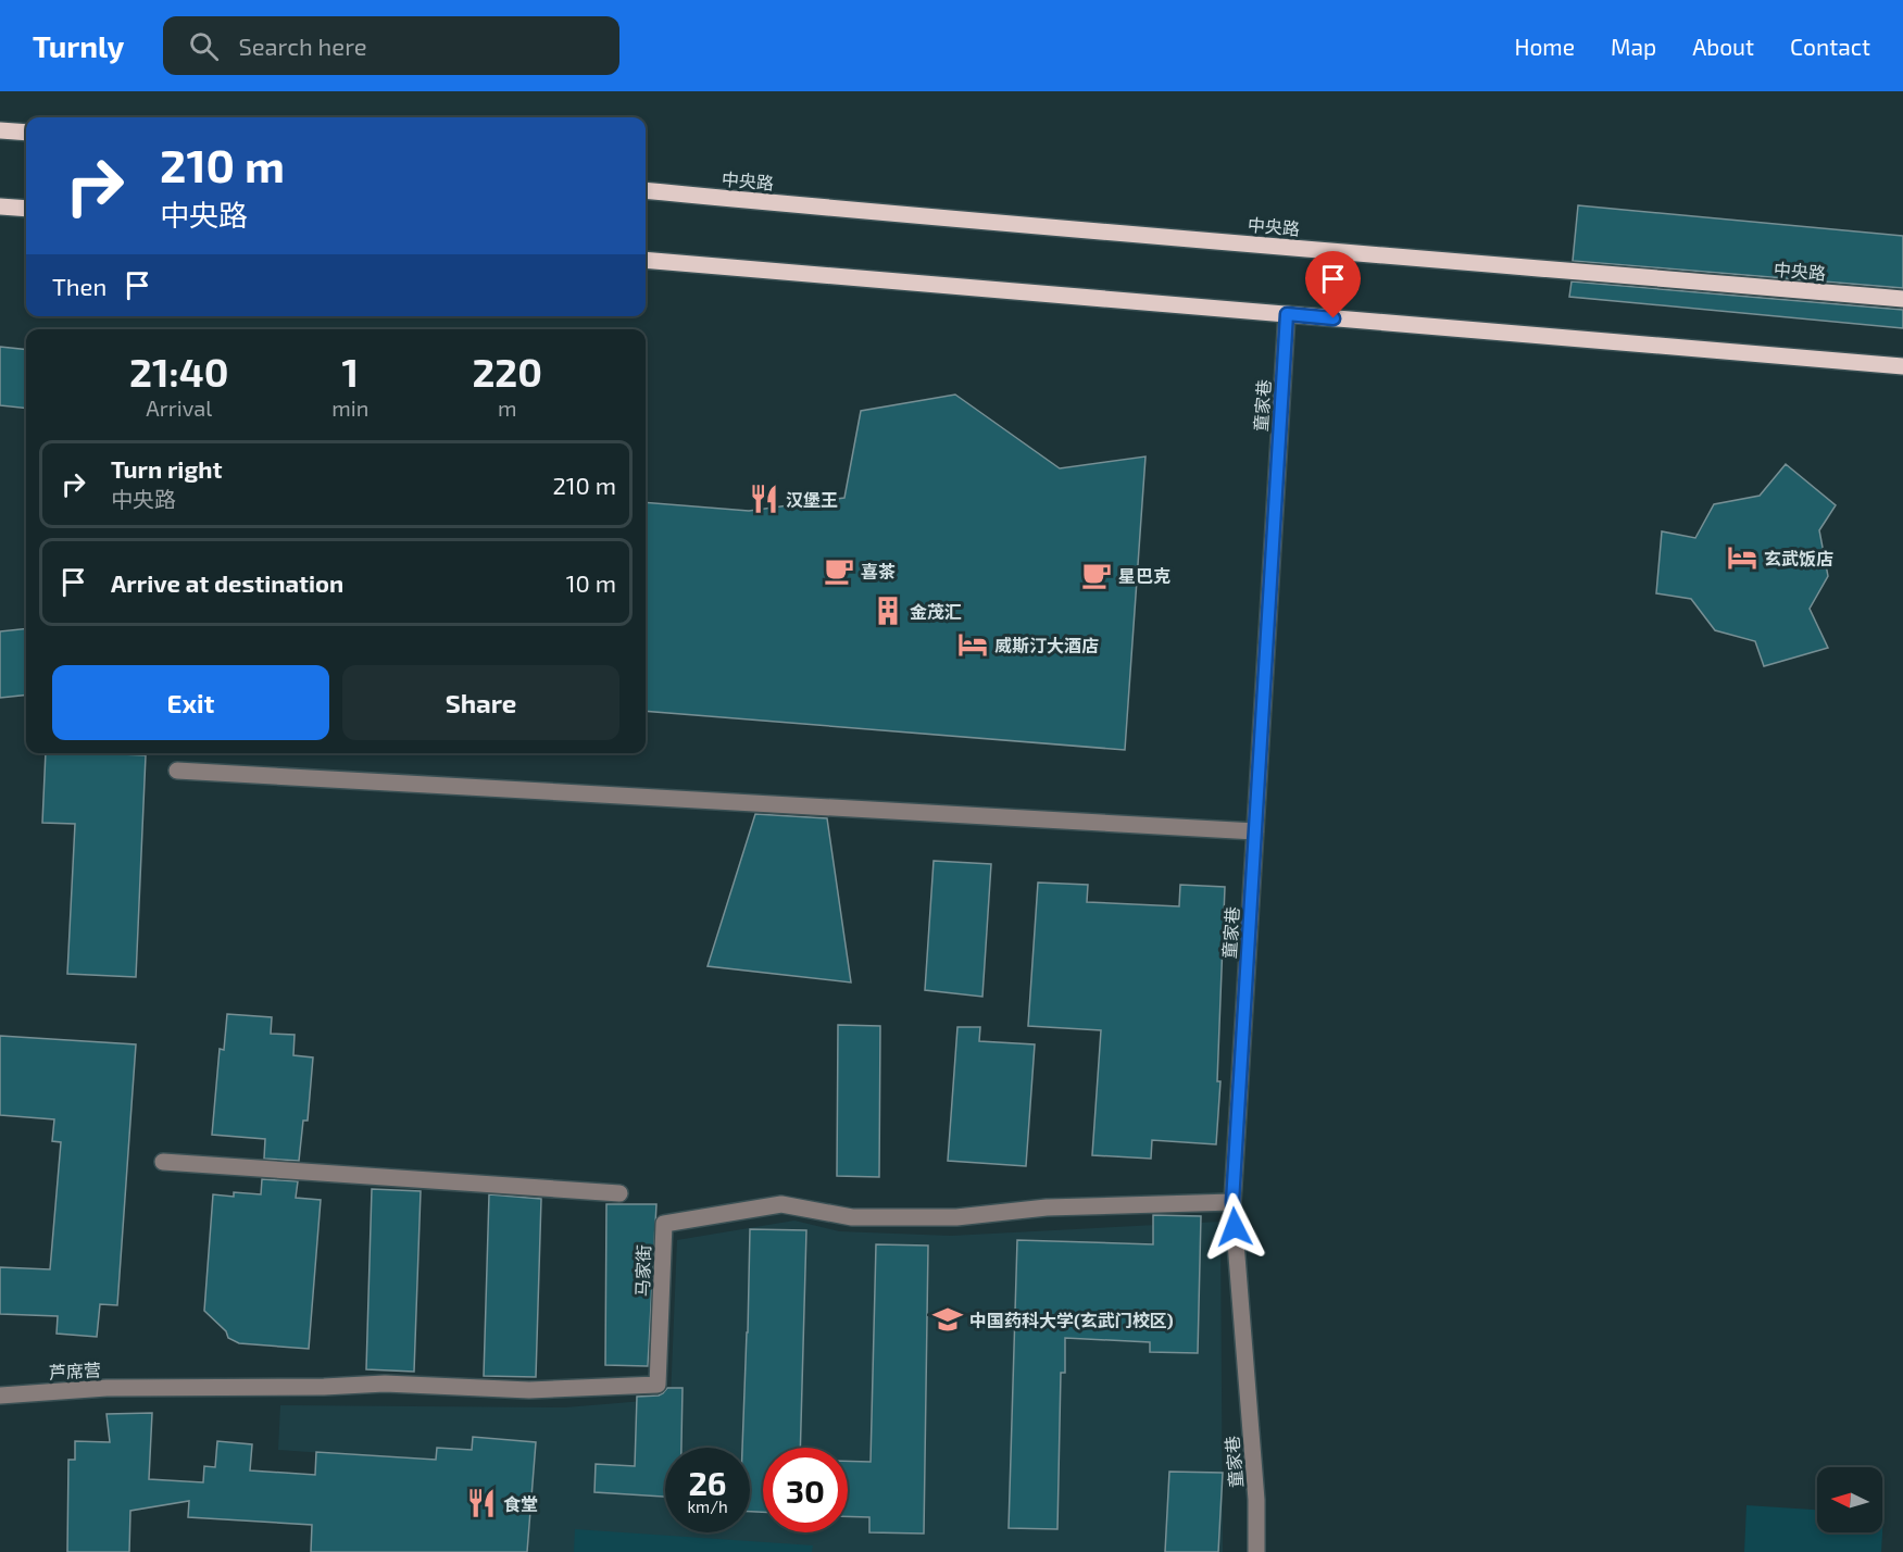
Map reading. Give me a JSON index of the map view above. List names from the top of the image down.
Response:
{
  "streets": {
    "main road": ["中央路"],
    "street": ["童家巷", "马家街", "芦席营"]
  },
  "crossings": [
    ["童家巷", "马家街"],
    ["马家街", "芦席营"]
  ],
  "places": {
    "restaurant": ["汉堡王", "食堂"],
    "hotel": ["玄武饭店", "威斯汀大酒店"],
    "cafe": ["喜茶", "星巴克"],
    "building": ["金茂汇"],
    "school or university": ["中国药科大学(玄武门校区)"]
  },
  "north": "left",
  "page": {
    "header": "Turnly",
    "search": "Search here",
    "nav": [
      "Home",
      "Map",
      "About",
      "Contact"
    ],
    "turn": ["210 m", "中央路"],
    "then": "Then",
    "eta": [
      "21:40",
      "Arrival",
      "1",
      "min",
      "220",
      "m"
    ],
    "list": [
      {
        "name": "Turn right",
        "note": "中央路",
        "value": "210 m"
      },
      {
        "name": "Arrive at destination",
        "value": "10 m"
      }
    ],
    "buttons": ["Exit", "Share"],
    "speed": "26 km/h",
    "limit": "30"
  }
}
